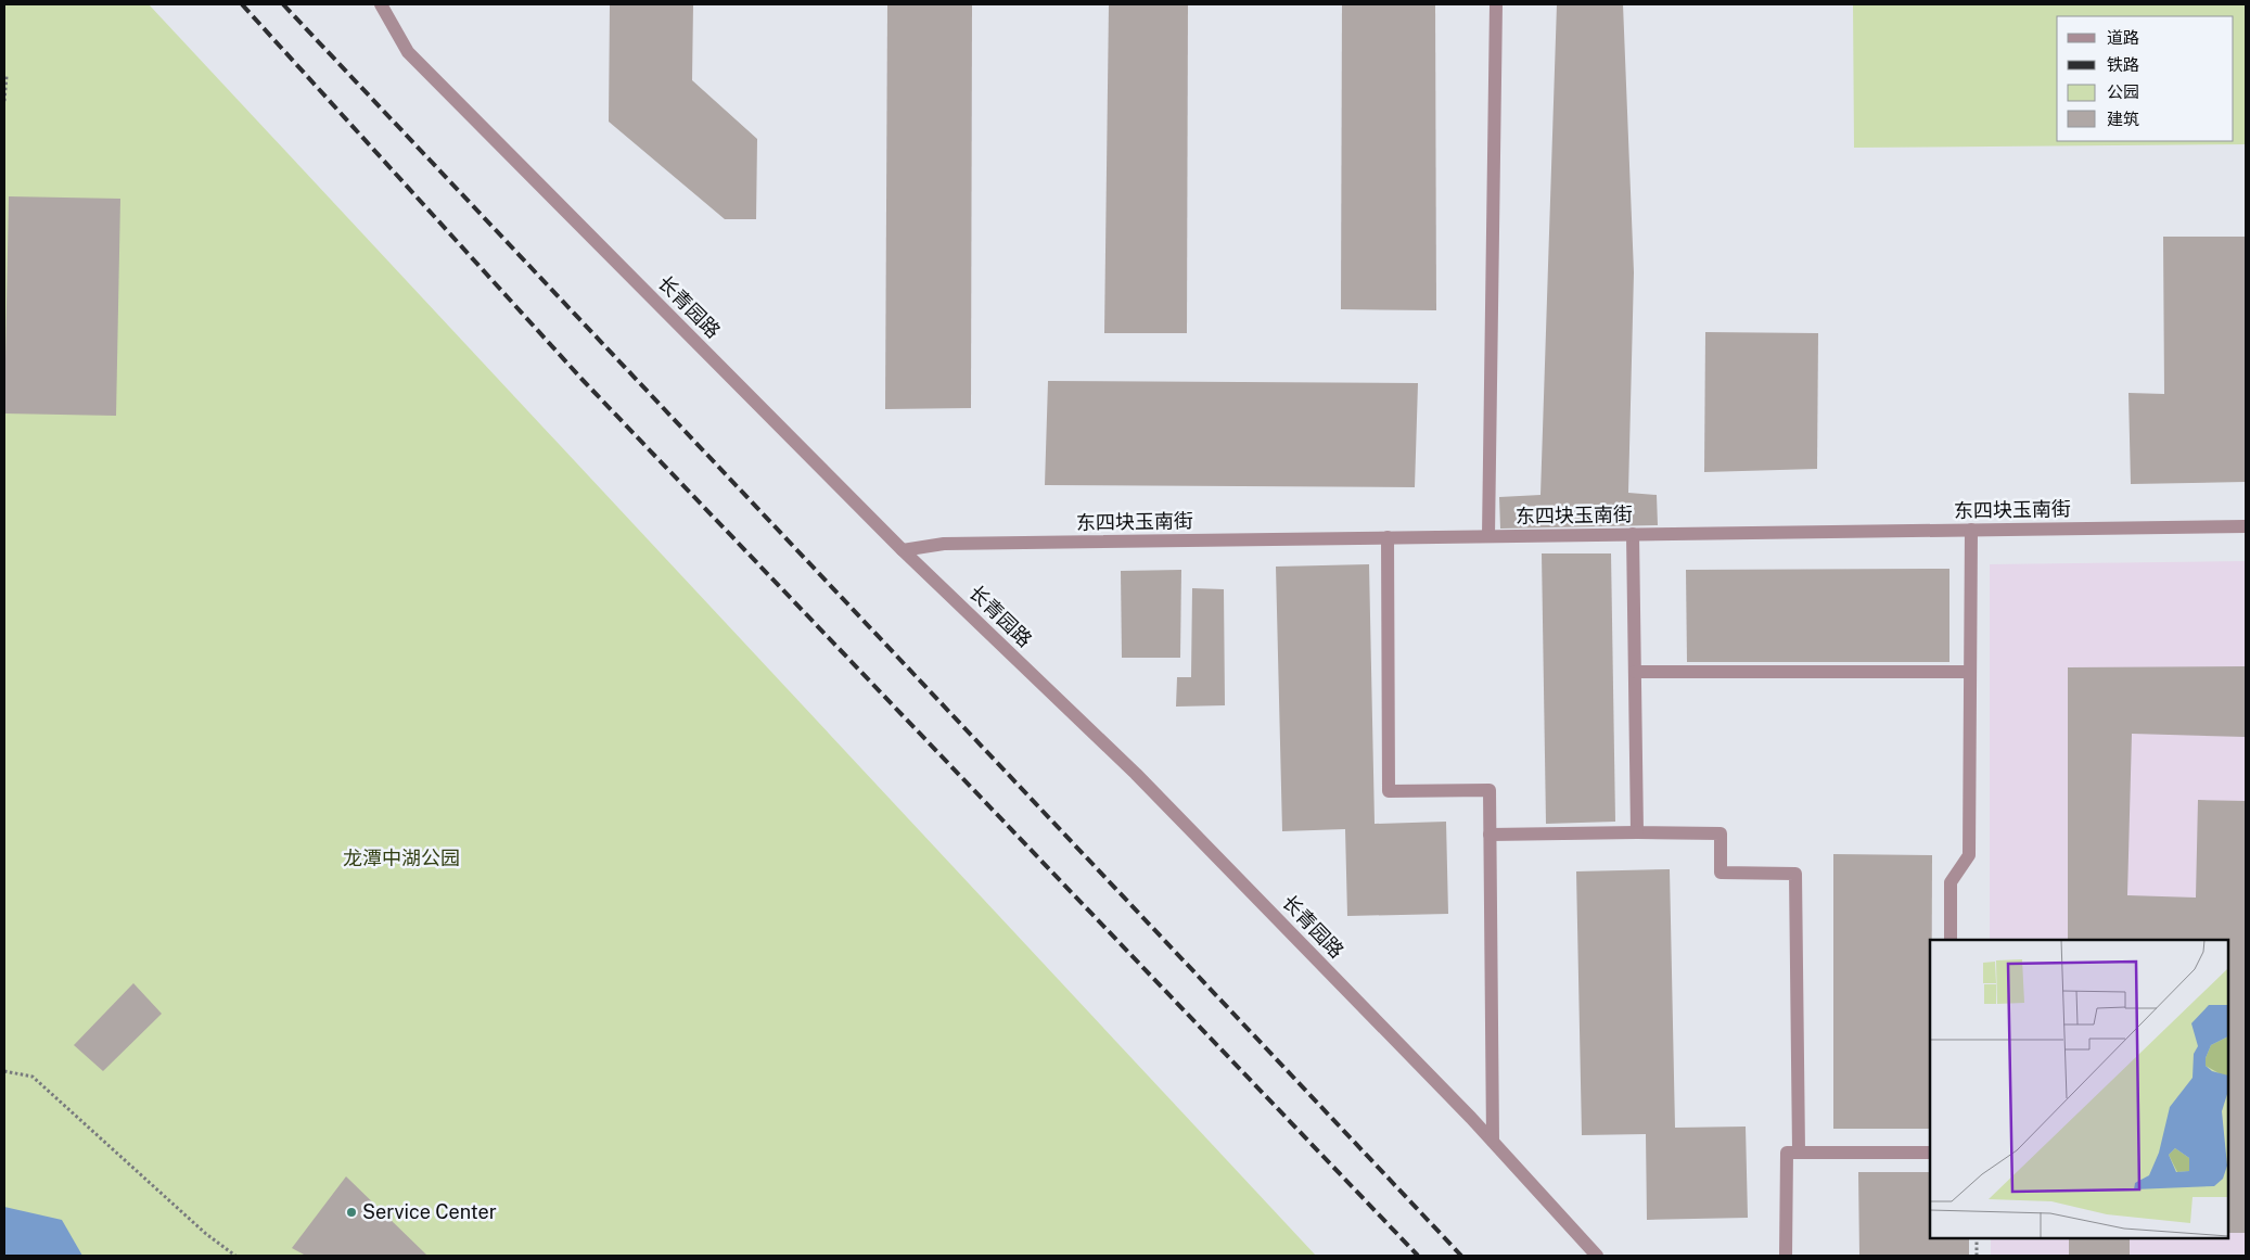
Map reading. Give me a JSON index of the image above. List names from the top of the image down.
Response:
{
  "streets": {
    "street": ["长青园路", "东四块玉南街"]
  },
  "crossings": [
    ["长青园路", "东四块玉南街"]
  ],
  "parks": ["龙潭中湖公园"],
  "places": ["Service Center"],
  "legend": [
    "道路",
    "铁路",
    "公园",
    "建筑"
  ]
}
